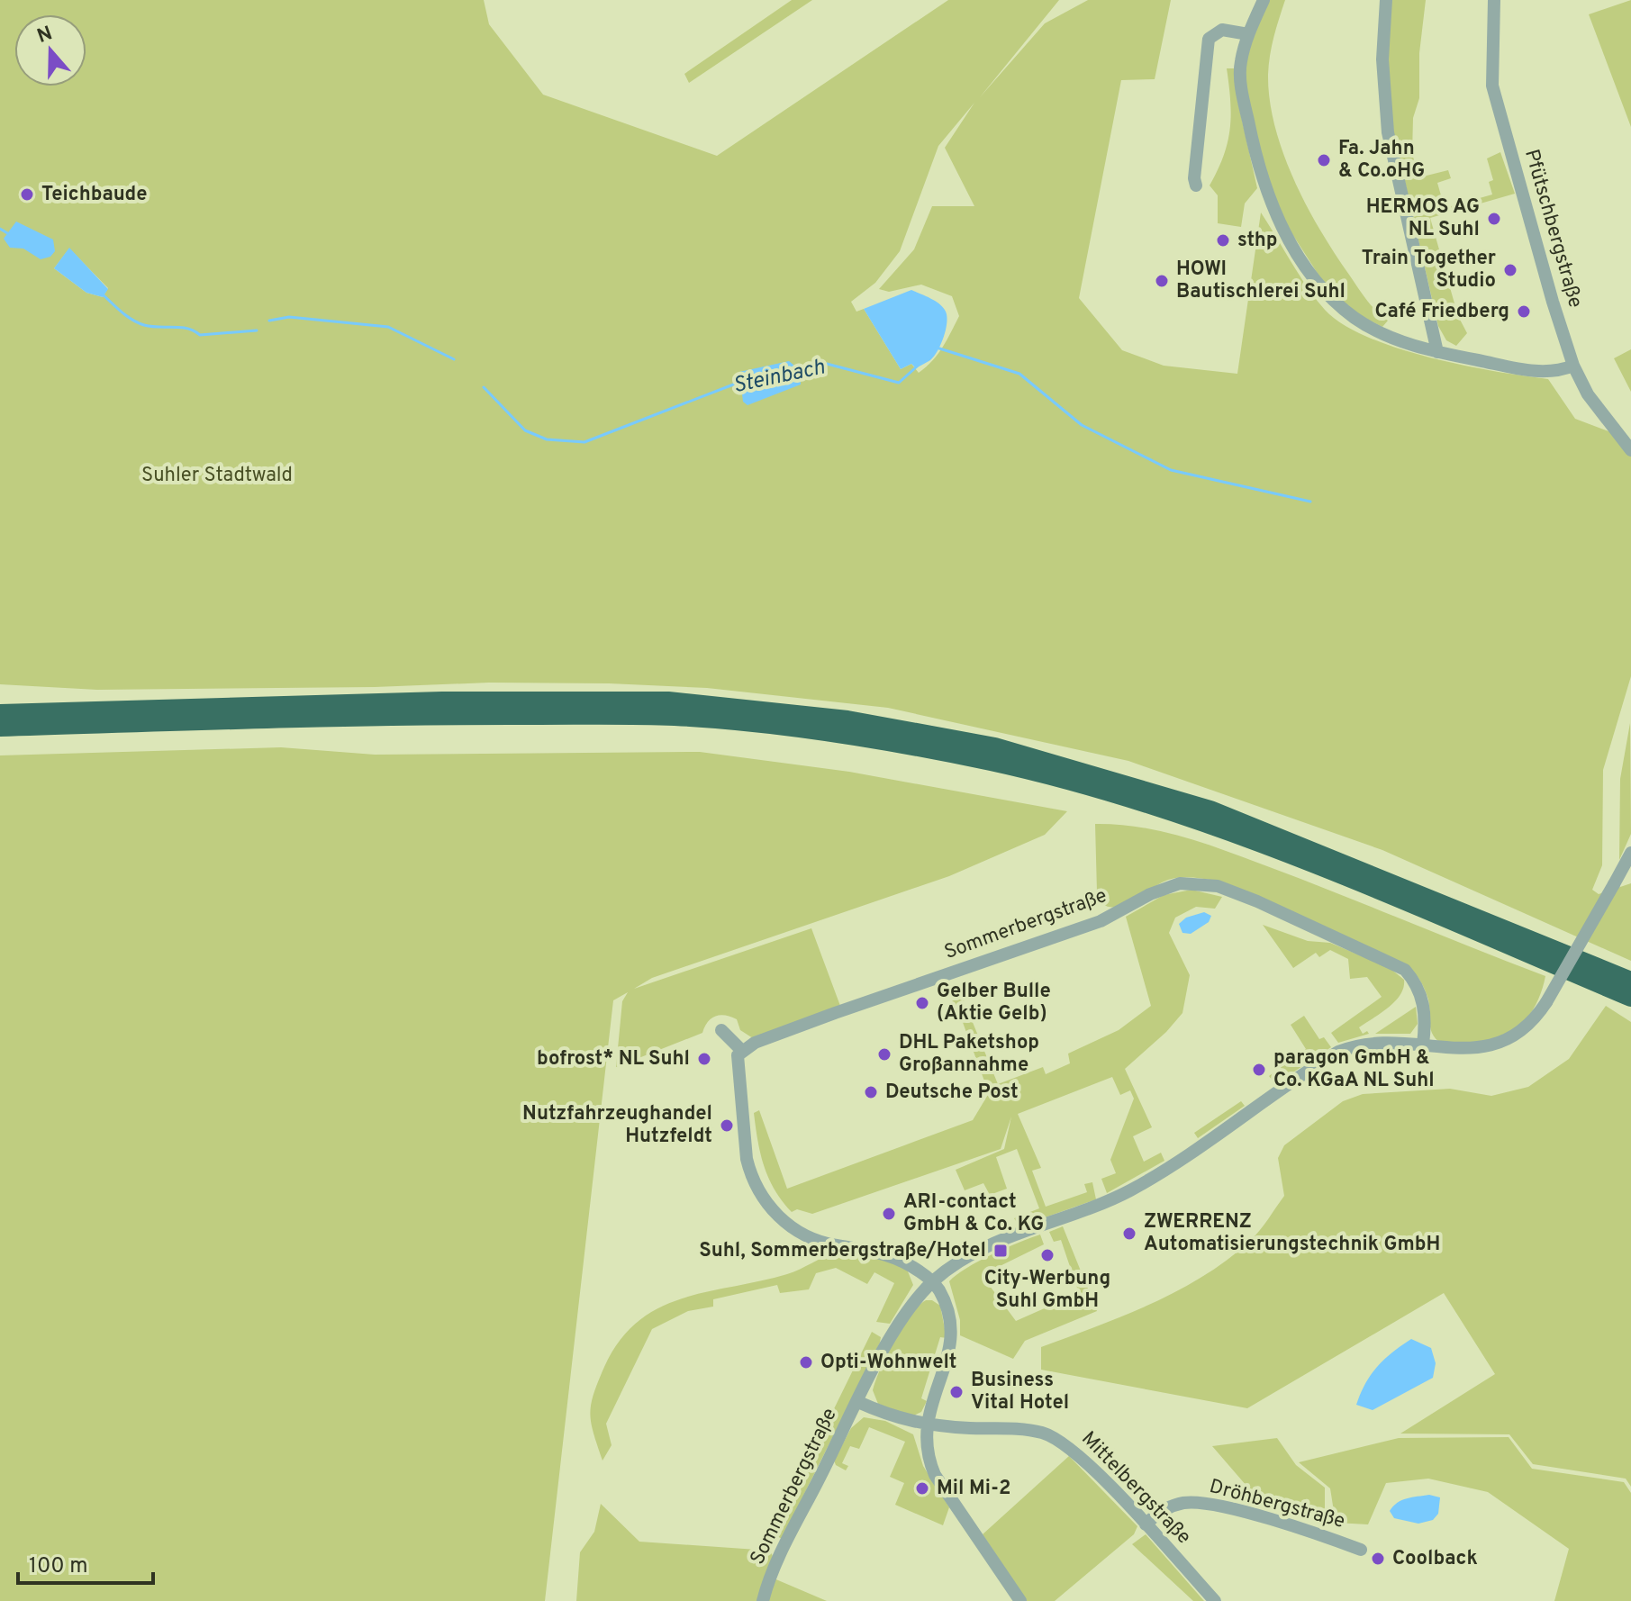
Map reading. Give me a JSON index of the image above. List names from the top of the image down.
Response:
{
  "streets": {
    "street": [
      "Pfütschbergstraße",
      "Sommerbergstraße",
      "Mittelbergstraße",
      "Dröhbergstraße"
    ]
  },
  "crossings": [
    ["Sommerbergstraße", "Mittelbergstraße"],
    ["Mittelbergstraße", "Dröhbergstraße"]
  ],
  "water": ["Steinbach"],
  "parks": ["Suhler Stadtwald"],
  "places": {
    "other": [
      "Fa. Jahn & Co.oHG",
      "Teichbaude",
      "HERMOS AG NL Suhl",
      "sthp",
      "Train Together Studio",
      "HOWI Bautischlerei Suhl",
      "Café Friedberg",
      "Gelber Bulle (Aktie Gelb)",
      "DHL Paketshop Großannahme",
      "bofrost* NL Suhl",
      "paragon GmbH & Co. KGaA NL Suhl",
      "Deutsche Post",
      "Nutzfahrzeughandel Hutzfeldt",
      "ARI-contact GmbH & Co. KG",
      "ZWERRENZ Automatisierungstechnik GmbH",
      "City-Werbung Suhl GmbH",
      "Opti-Wohnwelt",
      "Business Vital Hotel",
      "Mil Mi-2",
      "Coolback"
    ],
    "transit": ["Suhl, Sommerbergstraße/Hotel"]
  },
  "scale_bar": "100 m",
  "north": "top"
}
